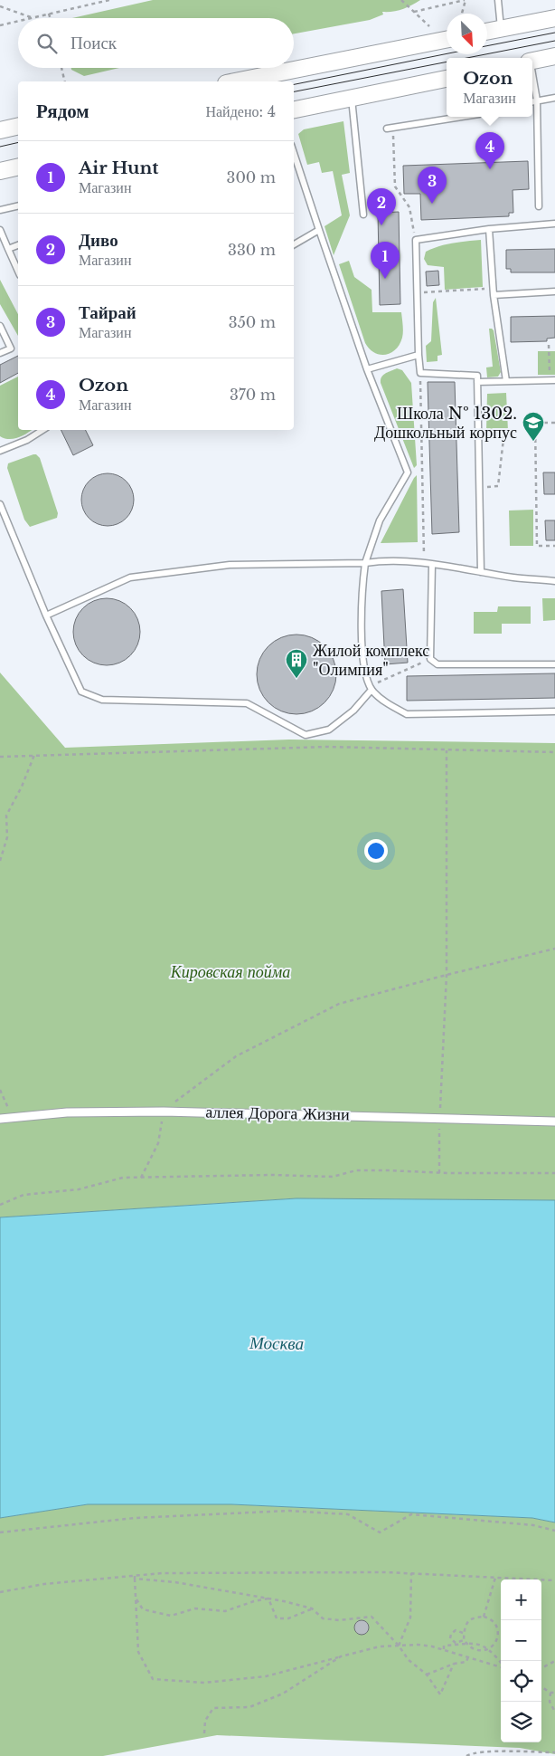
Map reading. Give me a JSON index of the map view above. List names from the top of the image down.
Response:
{
  "streets": {
    "street": ["аллея Дорога Жизни"]
  },
  "water": ["Москва"],
  "parks": ["Кировская пойма"],
  "places": {
    "school or university": ["Школа № 1302. Дошкольный корпус"],
    "building": ["Жилой комплекс \"Олимпия\""]
  },
  "north": "bottom right",
  "page": {
    "search": "Поиск",
    "popup": ["Ozon", "Магазин"],
    "heading": ["Рядом", "Найдено: 4"],
    "pins": [
      "4",
      "3",
      "2",
      "1"
    ],
    "list": [
      {
        "mark": "1",
        "name": "Air Hunt",
        "note": "Магазин",
        "value": "300 m"
      },
      {
        "mark": "2",
        "name": "Диво",
        "note": "Магазин",
        "value": "330 m"
      },
      {
        "mark": "3",
        "name": "Тайрай",
        "note": "Магазин",
        "value": "350 m"
      },
      {
        "mark": "4",
        "name": "Ozon",
        "note": "Магазин",
        "value": "370 m"
      }
    ],
    "map_buttons": ["+", "−"]
  }
}
